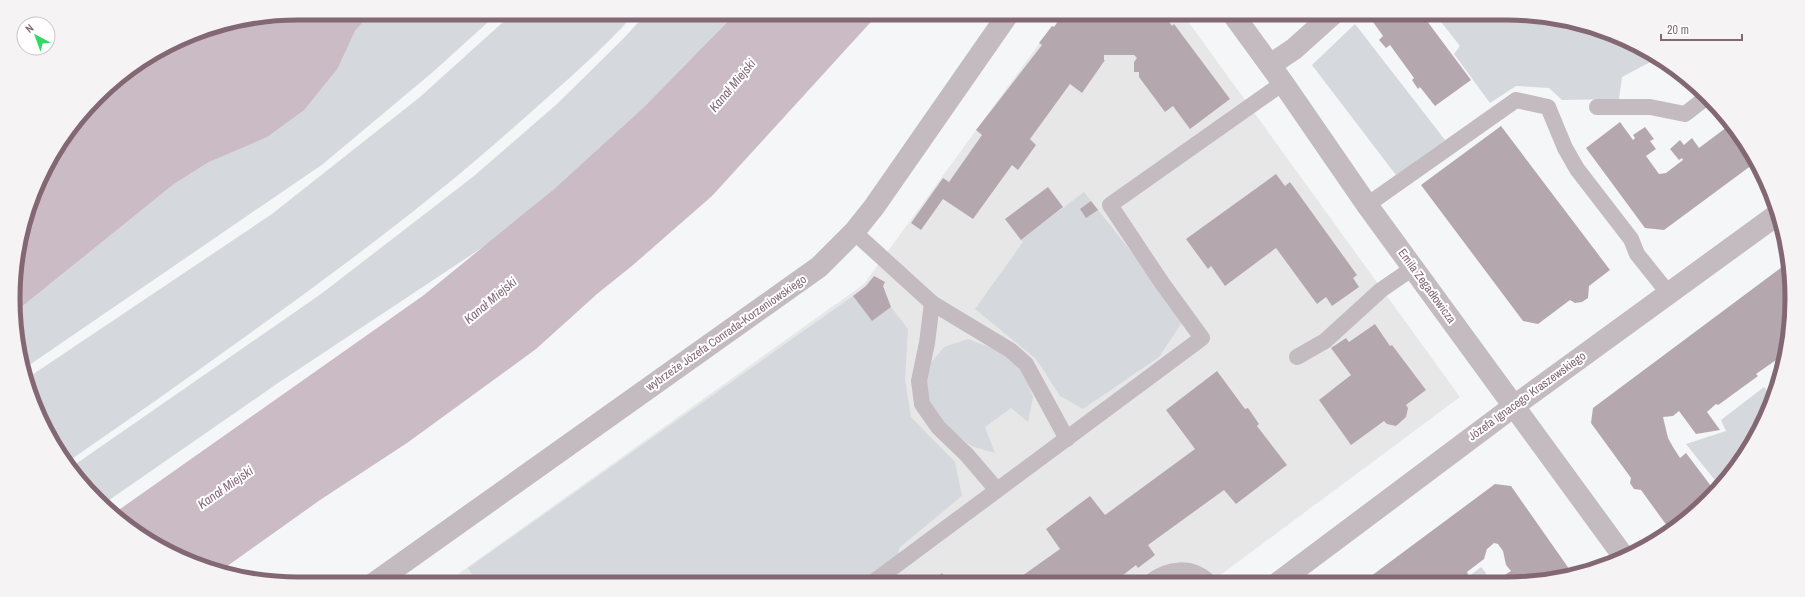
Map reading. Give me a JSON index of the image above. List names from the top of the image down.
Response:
{
  "streets": {
    "street": ["Emila Zegadłowicza", "wybrzeże Józefa Conrada-Korzeniowskiego", "Józefa Ignacego Kraszewskiego"]
  },
  "crossings": [
    ["Emila Zegadłowicza", "Józefa Ignacego Kraszewskiego"]
  ],
  "water": ["Kanał Miejski"],
  "scale_bar": "20 m",
  "north": "top left"
}
